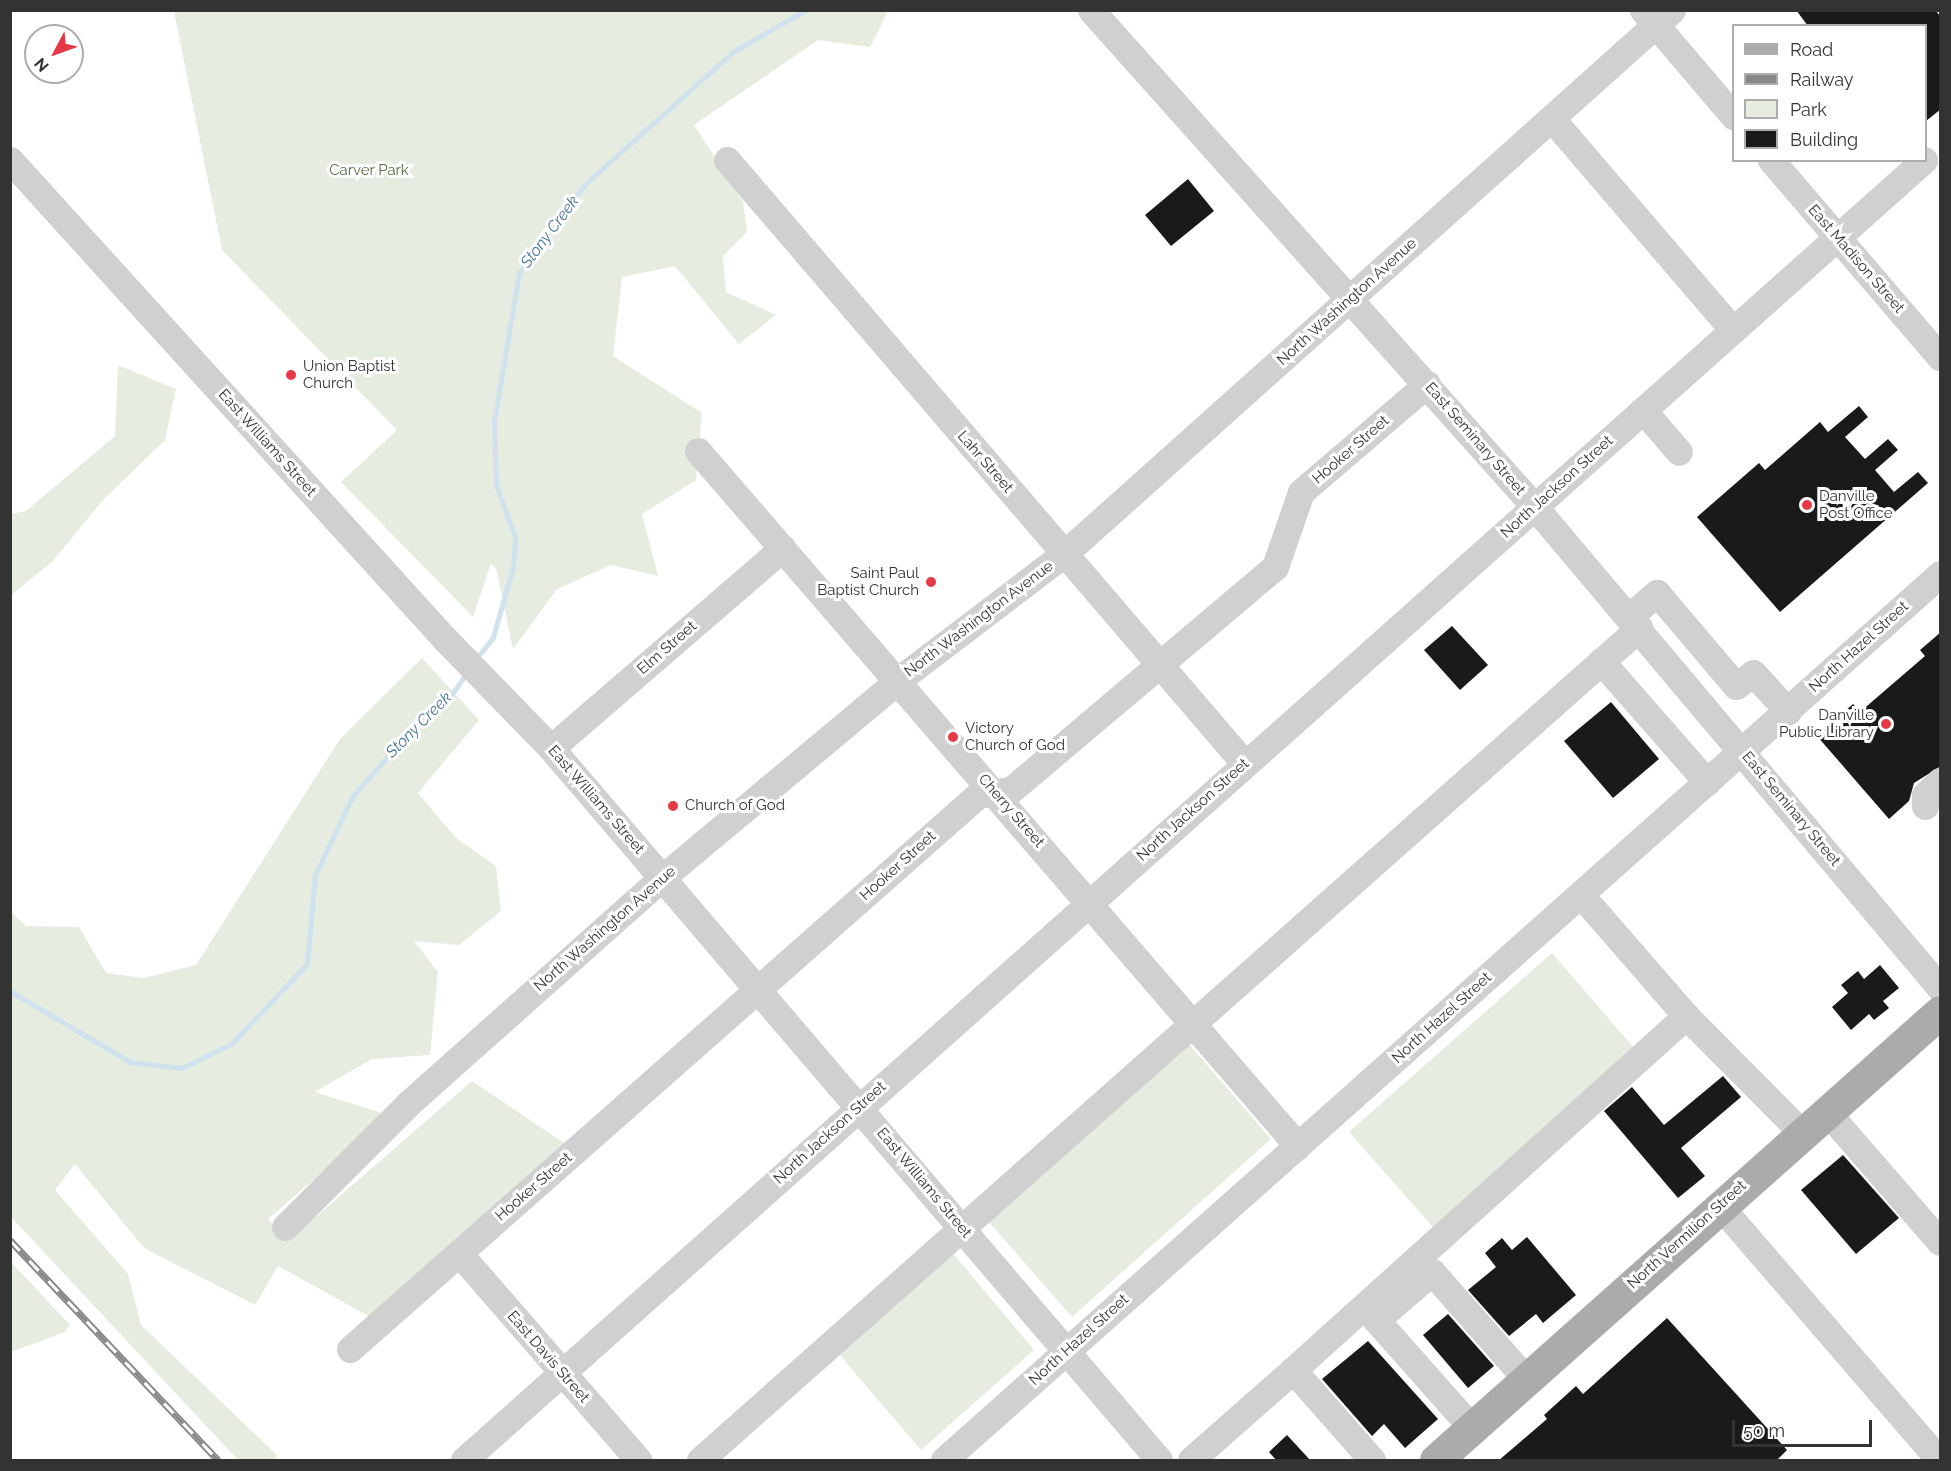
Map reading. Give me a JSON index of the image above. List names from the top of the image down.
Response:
{
  "streets": {
    "main road": ["North Vermilion Street"],
    "street": [
      "East Madison Street",
      "North Washington Avenue",
      "East Seminary Street",
      "East Williams Street",
      "Hooker Street",
      "Lahr Street",
      "North Jackson Street",
      "North Hazel Street",
      "Elm Street",
      "Cherry Street",
      "East Davis Street"
    ]
  },
  "crossings": [
    ["East Madison Street", "North Jackson Street"],
    ["North Washington Avenue", "East Seminary Street"],
    ["North Washington Avenue", "East Williams Street"],
    ["North Washington Avenue", "Lahr Street"],
    ["North Washington Avenue", "Cherry Street"],
    ["East Seminary Street", "Hooker Street"],
    ["East Seminary Street", "North Jackson Street"],
    ["East Seminary Street", "North Hazel Street"],
    ["East Williams Street", "Hooker Street"],
    ["East Williams Street", "North Jackson Street"],
    ["East Williams Street", "North Hazel Street"],
    ["East Williams Street", "Elm Street"],
    ["Hooker Street", "Lahr Street"],
    ["Hooker Street", "Cherry Street"],
    ["Hooker Street", "East Davis Street"],
    ["Lahr Street", "North Jackson Street"],
    ["North Jackson Street", "Cherry Street"],
    ["North Jackson Street", "East Davis Street"],
    ["North Hazel Street", "Cherry Street"],
    ["Elm Street", "Cherry Street"]
  ],
  "water": ["Stony Creek"],
  "parks": ["Carver Park"],
  "places": [
    "Union Baptist Church",
    "Danville Post Office",
    "Saint Paul Baptist Church",
    "Danville Public Library",
    "Victory Church of God",
    "Church of God"
  ],
  "legend": [
    "Road",
    "Railway",
    "Park",
    "Building"
  ],
  "scale_bar": "50 m",
  "north": "bottom left"
}
